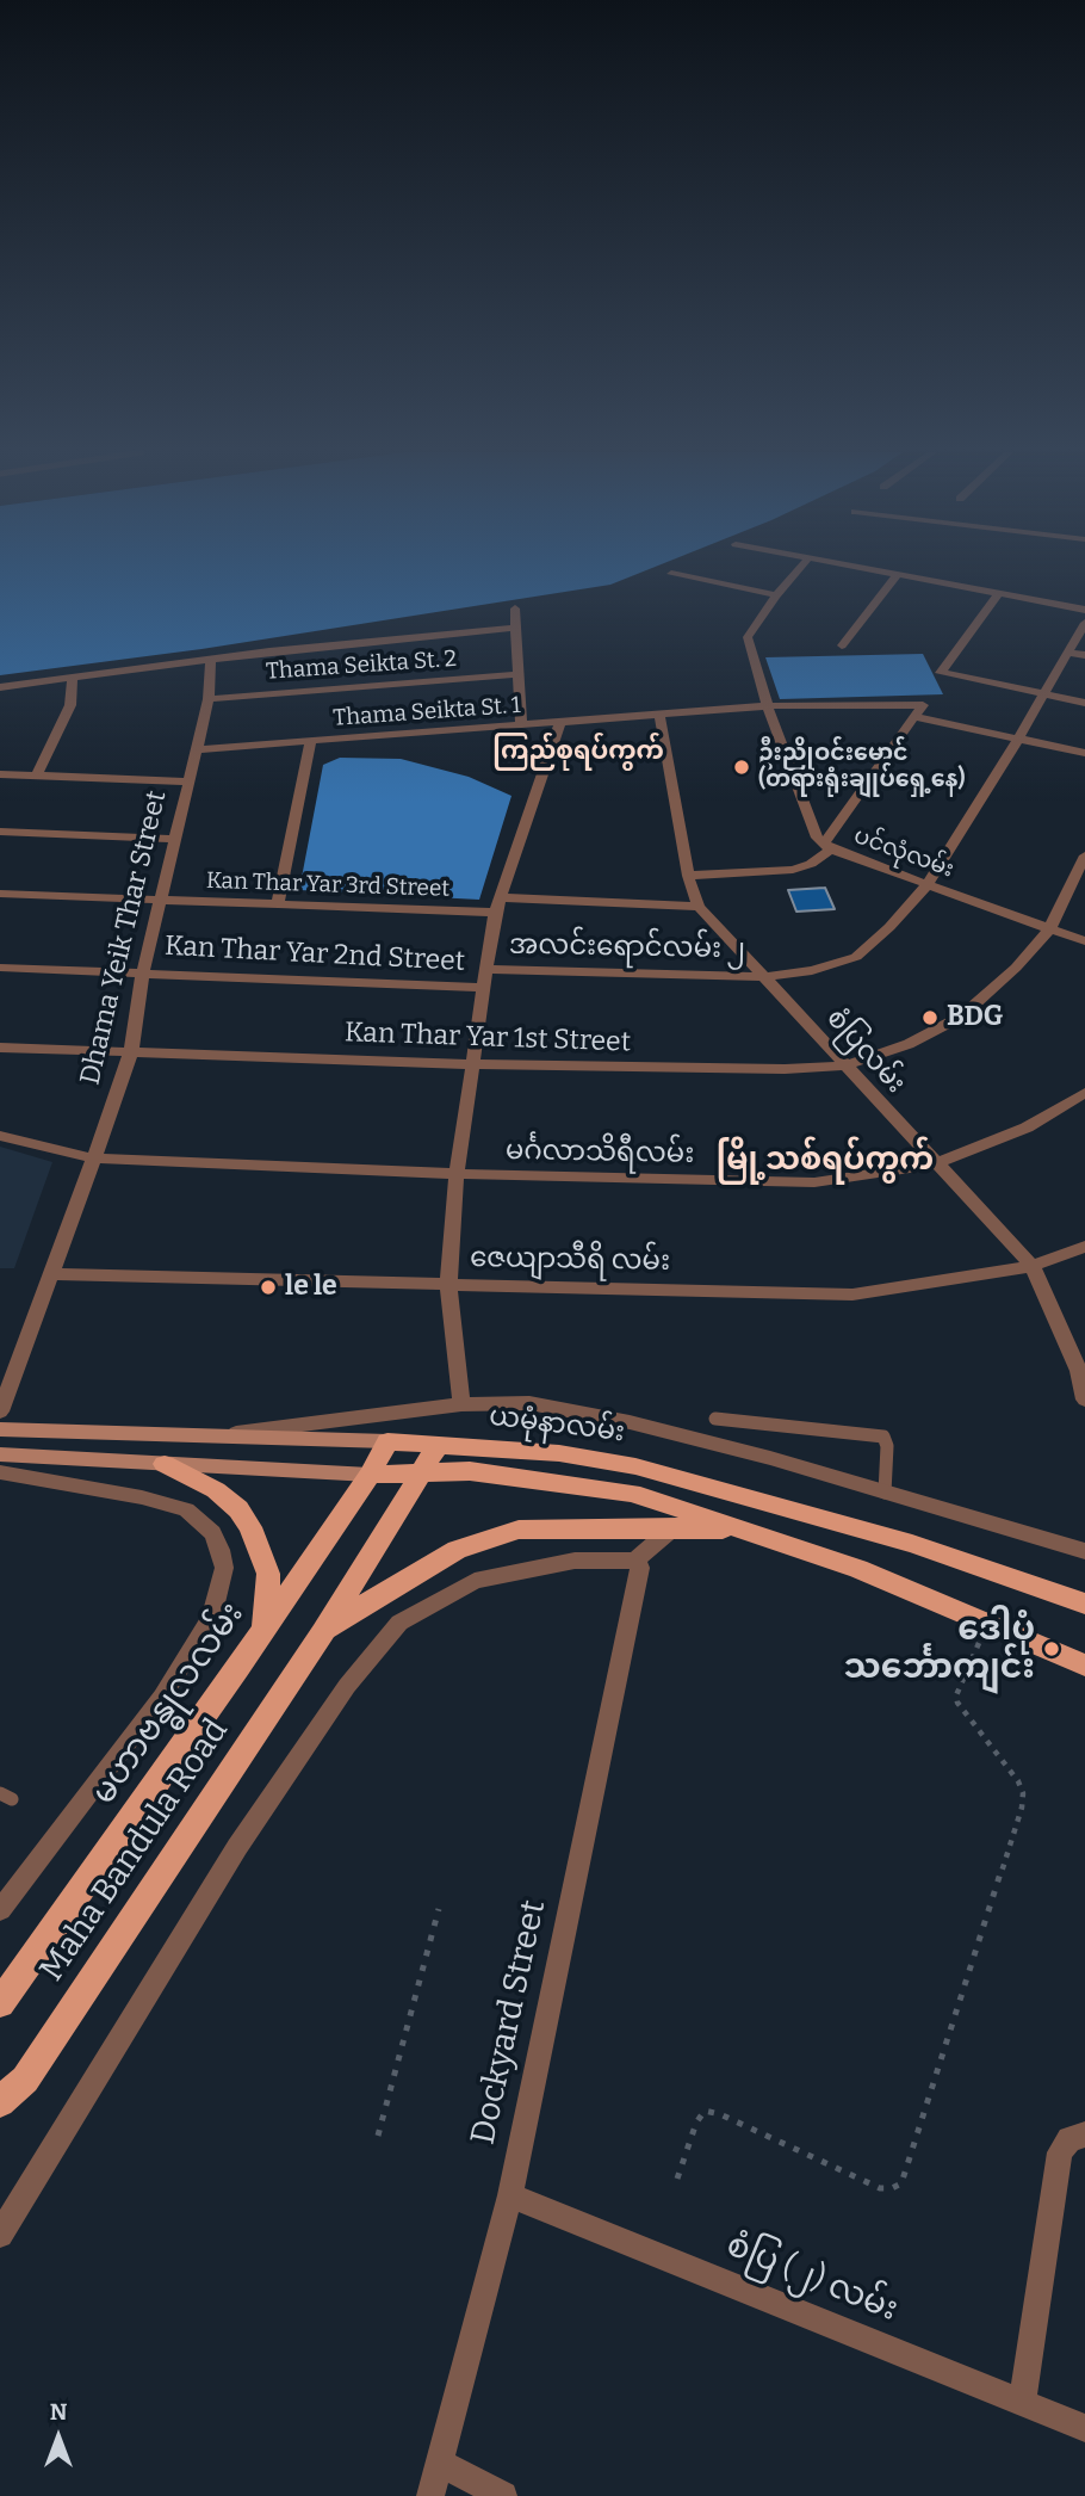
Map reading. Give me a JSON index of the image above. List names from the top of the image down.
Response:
{
  "streets": {
    "main road": ["ယမုံနာလမ်း", "မဟာဗန္ဓုလလမ်း", "Maha Bandula Road"],
    "street": [
      "Thama Seikta St. 2",
      "Thama Seikta St. 1",
      "ပင်လုံလမ်း",
      "Kan Thar Yar 3rd Street",
      "Dhama Yeik Thar Street",
      "အလင်းရောင်လမ်း ၂",
      "Kan Thar Yar 2nd Street",
      "Kan Thar Yar 1st Street",
      "စံပြလမ်း",
      "မင်္ဂလာသိရီလမ်း",
      "ဇေယျာသီရိ လမ်း",
      "Dockyard Street",
      "စံပြ (၂) လမ်း"
    ]
  },
  "crossings": [
    ["Thama Seikta St. 2", "Dhama Yeik Thar Street"],
    ["Thama Seikta St. 1", "ပင်လုံလမ်း"],
    ["Thama Seikta St. 1", "Dhama Yeik Thar Street"],
    ["Thama Seikta St. 1", "စံပြလမ်း"],
    ["ပင်လုံလမ်း", "အလင်းရောင်လမ်း ၂"],
    ["ပင်လုံလမ်း", "Kan Thar Yar 1st Street"],
    ["Kan Thar Yar 3rd Street", "Dhama Yeik Thar Street"],
    ["Dhama Yeik Thar Street", "Kan Thar Yar 2nd Street"],
    ["Dhama Yeik Thar Street", "Kan Thar Yar 1st Street"],
    ["Dhama Yeik Thar Street", "မင်္ဂလာသိရီလမ်း"],
    ["Dhama Yeik Thar Street", "ဇေယျာသီရိ လမ်း"],
    ["အလင်းရောင်လမ်း ၂", "စံပြလမ်း"],
    ["Kan Thar Yar 1st Street", "စံပြလမ်း"],
    ["စံပြလမ်း", "မင်္ဂလာသိရီလမ်း"],
    ["စံပြလမ်း", "ဇေယျာသီရိ လမ်း"],
    ["ယမုံနာလမ်း", "မဟာဗန္ဓုလလမ်း"],
    ["ယမုံနာလမ်း", "Maha Bandula Road"],
    ["Dockyard Street", "စံပြ (၂) လမ်း"]
  ],
  "districts": ["ကြည်စုရပ်ကွက်", "မြို့သစ်ရပ်ကွက်"],
  "places": [
    "ဦးညိုဝင်းမောင် (တရားရုံးချုပ်ရှေ့နေ)",
    "BDG",
    "le le",
    "ဒေါပုံ သင်္ဘောကျင်း"
  ],
  "north": "top"
}
